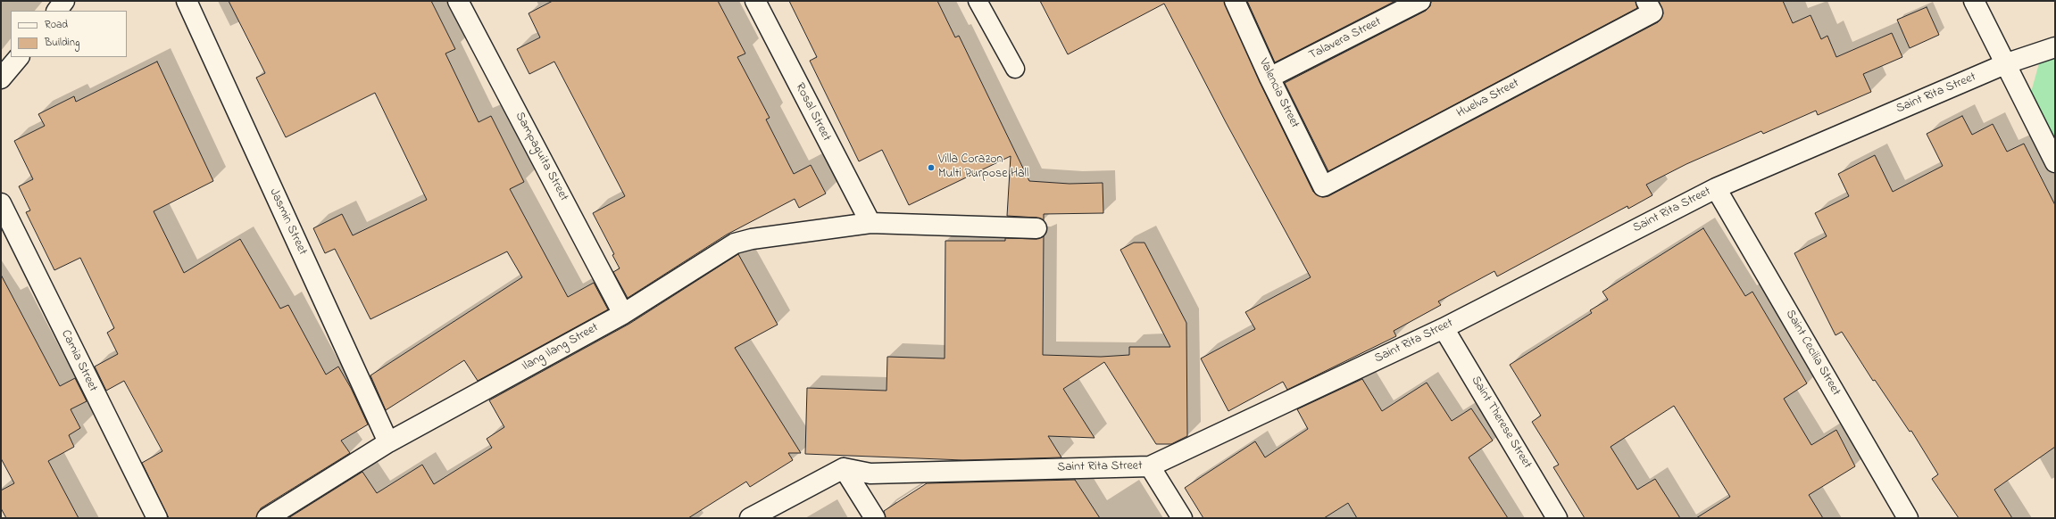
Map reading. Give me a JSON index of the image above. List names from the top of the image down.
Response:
{
  "streets": {
    "street": [
      "Talavera Street",
      "Valencia Street",
      "Saint Rita Street",
      "Huelva Street",
      "Rosal Street",
      "Sampaguita Street",
      "Jasmin Street",
      "Ilang Ilang Street",
      "Saint Cecilia Street",
      "Camia Street",
      "Saint Therese Street"
    ]
  },
  "crossings": [
    ["Talavera Street", "Valencia Street"],
    ["Valencia Street", "Huelva Street"],
    ["Saint Rita Street", "Saint Cecilia Street"],
    ["Saint Rita Street", "Saint Therese Street"],
    ["Rosal Street", "Ilang Ilang Street"],
    ["Sampaguita Street", "Ilang Ilang Street"],
    ["Jasmin Street", "Ilang Ilang Street"]
  ],
  "places": ["Villa Corazon Multi Purpose Hall"],
  "legend": ["Road", "Building"]
}
